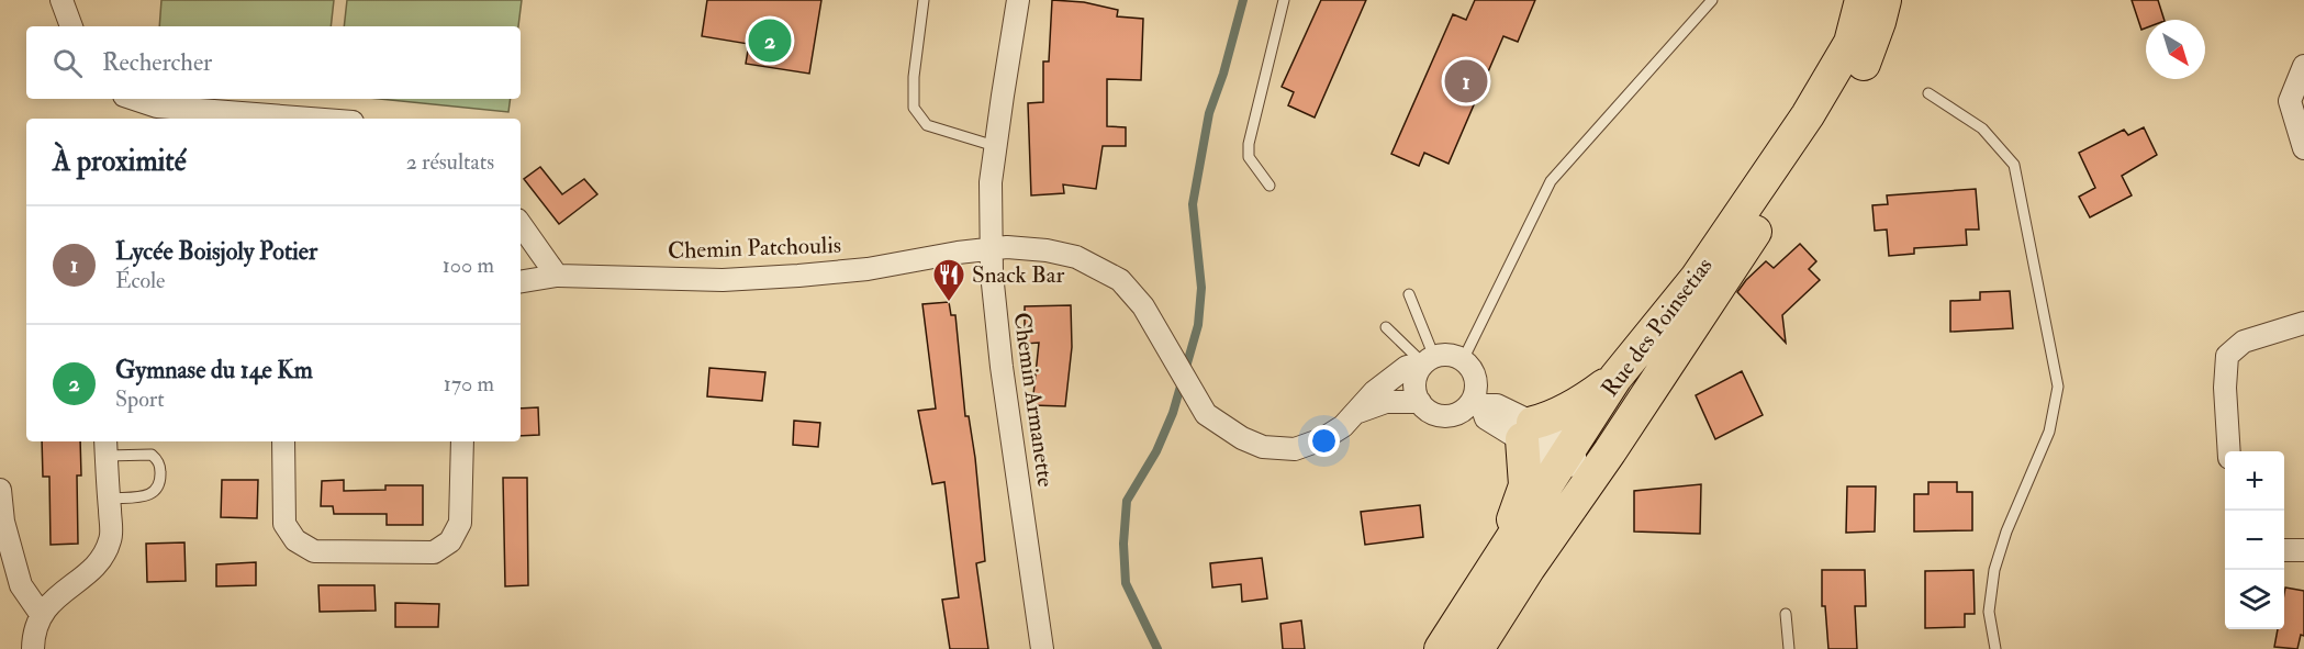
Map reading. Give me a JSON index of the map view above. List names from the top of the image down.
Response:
{
  "streets": {
    "main road": ["Rue des Poinsetias"],
    "street": ["Chemin Patchoulis", "Chemin Armanette"]
  },
  "crossings": [
    ["Chemin Patchoulis", "Chemin Armanette"]
  ],
  "places": {
    "restaurant": ["Snack Bar"]
  },
  "north": "bottom right",
  "page": {
    "pins": ["2", "1"],
    "search": "Rechercher",
    "heading": ["À proximité", "2 résultats"],
    "list": [
      {
        "mark": "1",
        "name": "Lycée Boisjoly Potier",
        "note": "École",
        "value": "100 m"
      },
      {
        "mark": "2",
        "name": "Gymnase du 14e Km",
        "note": "Sport",
        "value": "170 m"
      }
    ],
    "map_buttons": ["+", "−"]
  }
}
